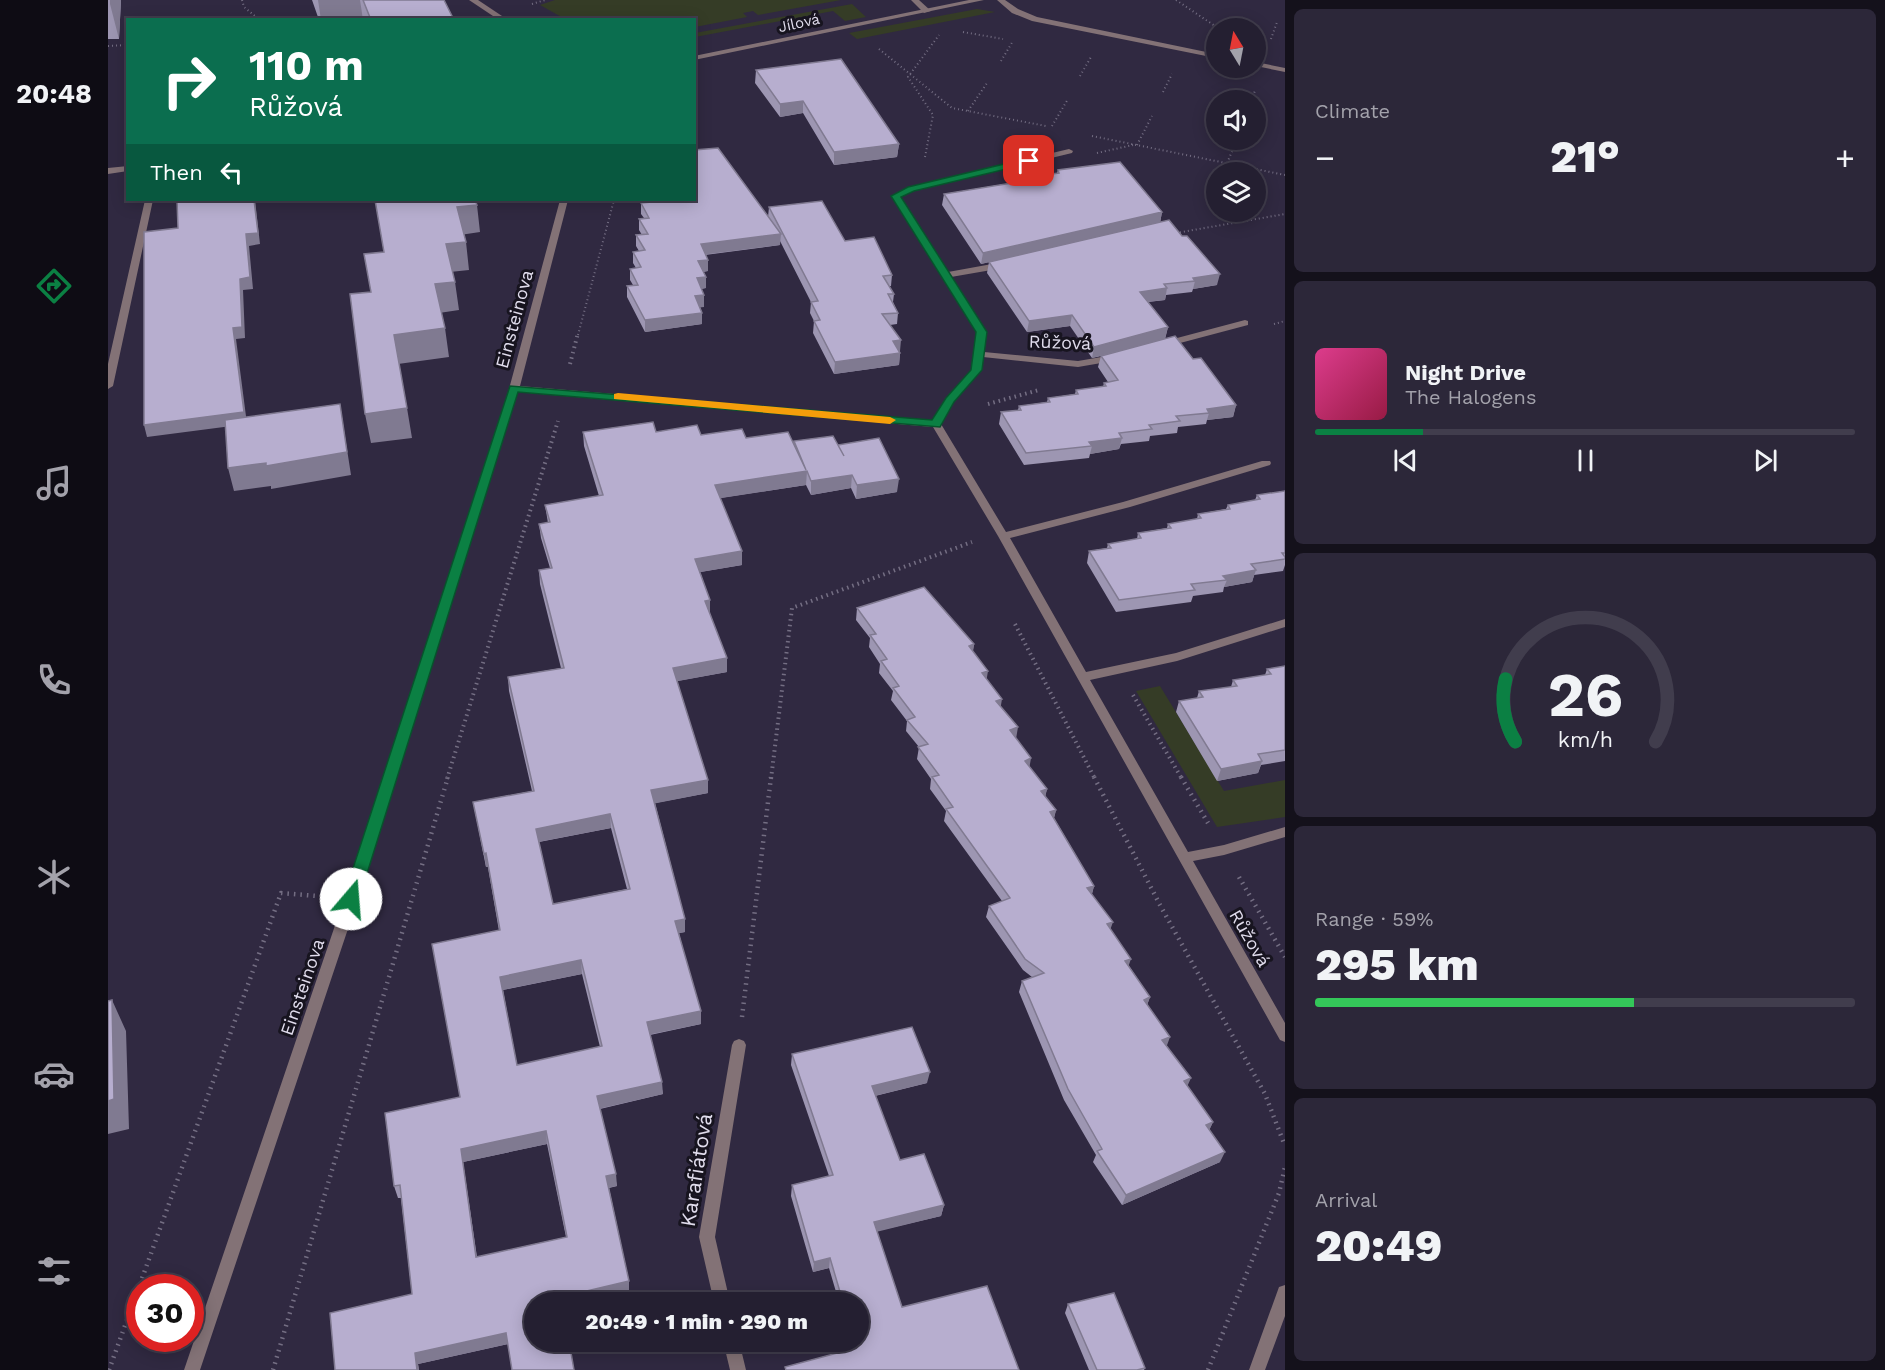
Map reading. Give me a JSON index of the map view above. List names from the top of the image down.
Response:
{
  "streets": {
    "street": [
      "Jílová",
      "Einsteinova",
      "Růžová",
      "Karafiátová"
    ]
  },
  "north": "top",
  "page": {
    "tabs": "20:48",
    "tile": [
      "Climate",
      ["Range · 59%", "295 km"],
      ["Arrival", "20:49"]
    ],
    "turn": ["110 m", "Růžová"],
    "heat": ["−", "21°", "+"],
    "then": "Then",
    "song": ["Night Drive", "The Halogens"],
    "limit": "30",
    "trip": "20:49 · 1 min · 290 m",
    "gauge": ["26", "km/h"]
  }
}
